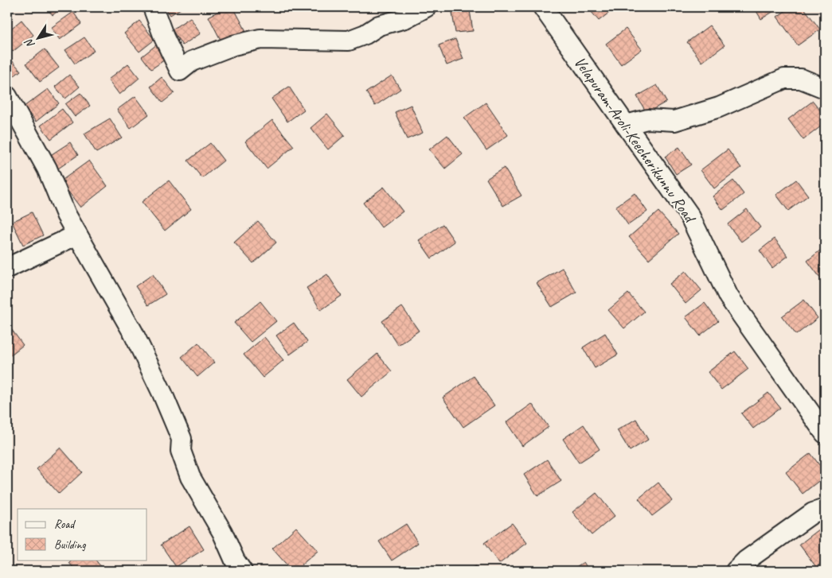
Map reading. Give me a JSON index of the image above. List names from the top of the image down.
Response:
{
  "streets": {
    "street": ["Velapuram-Aroli-Keecherikunnu Road"]
  },
  "legend": ["Road", "Building"],
  "north": "bottom left"
}
